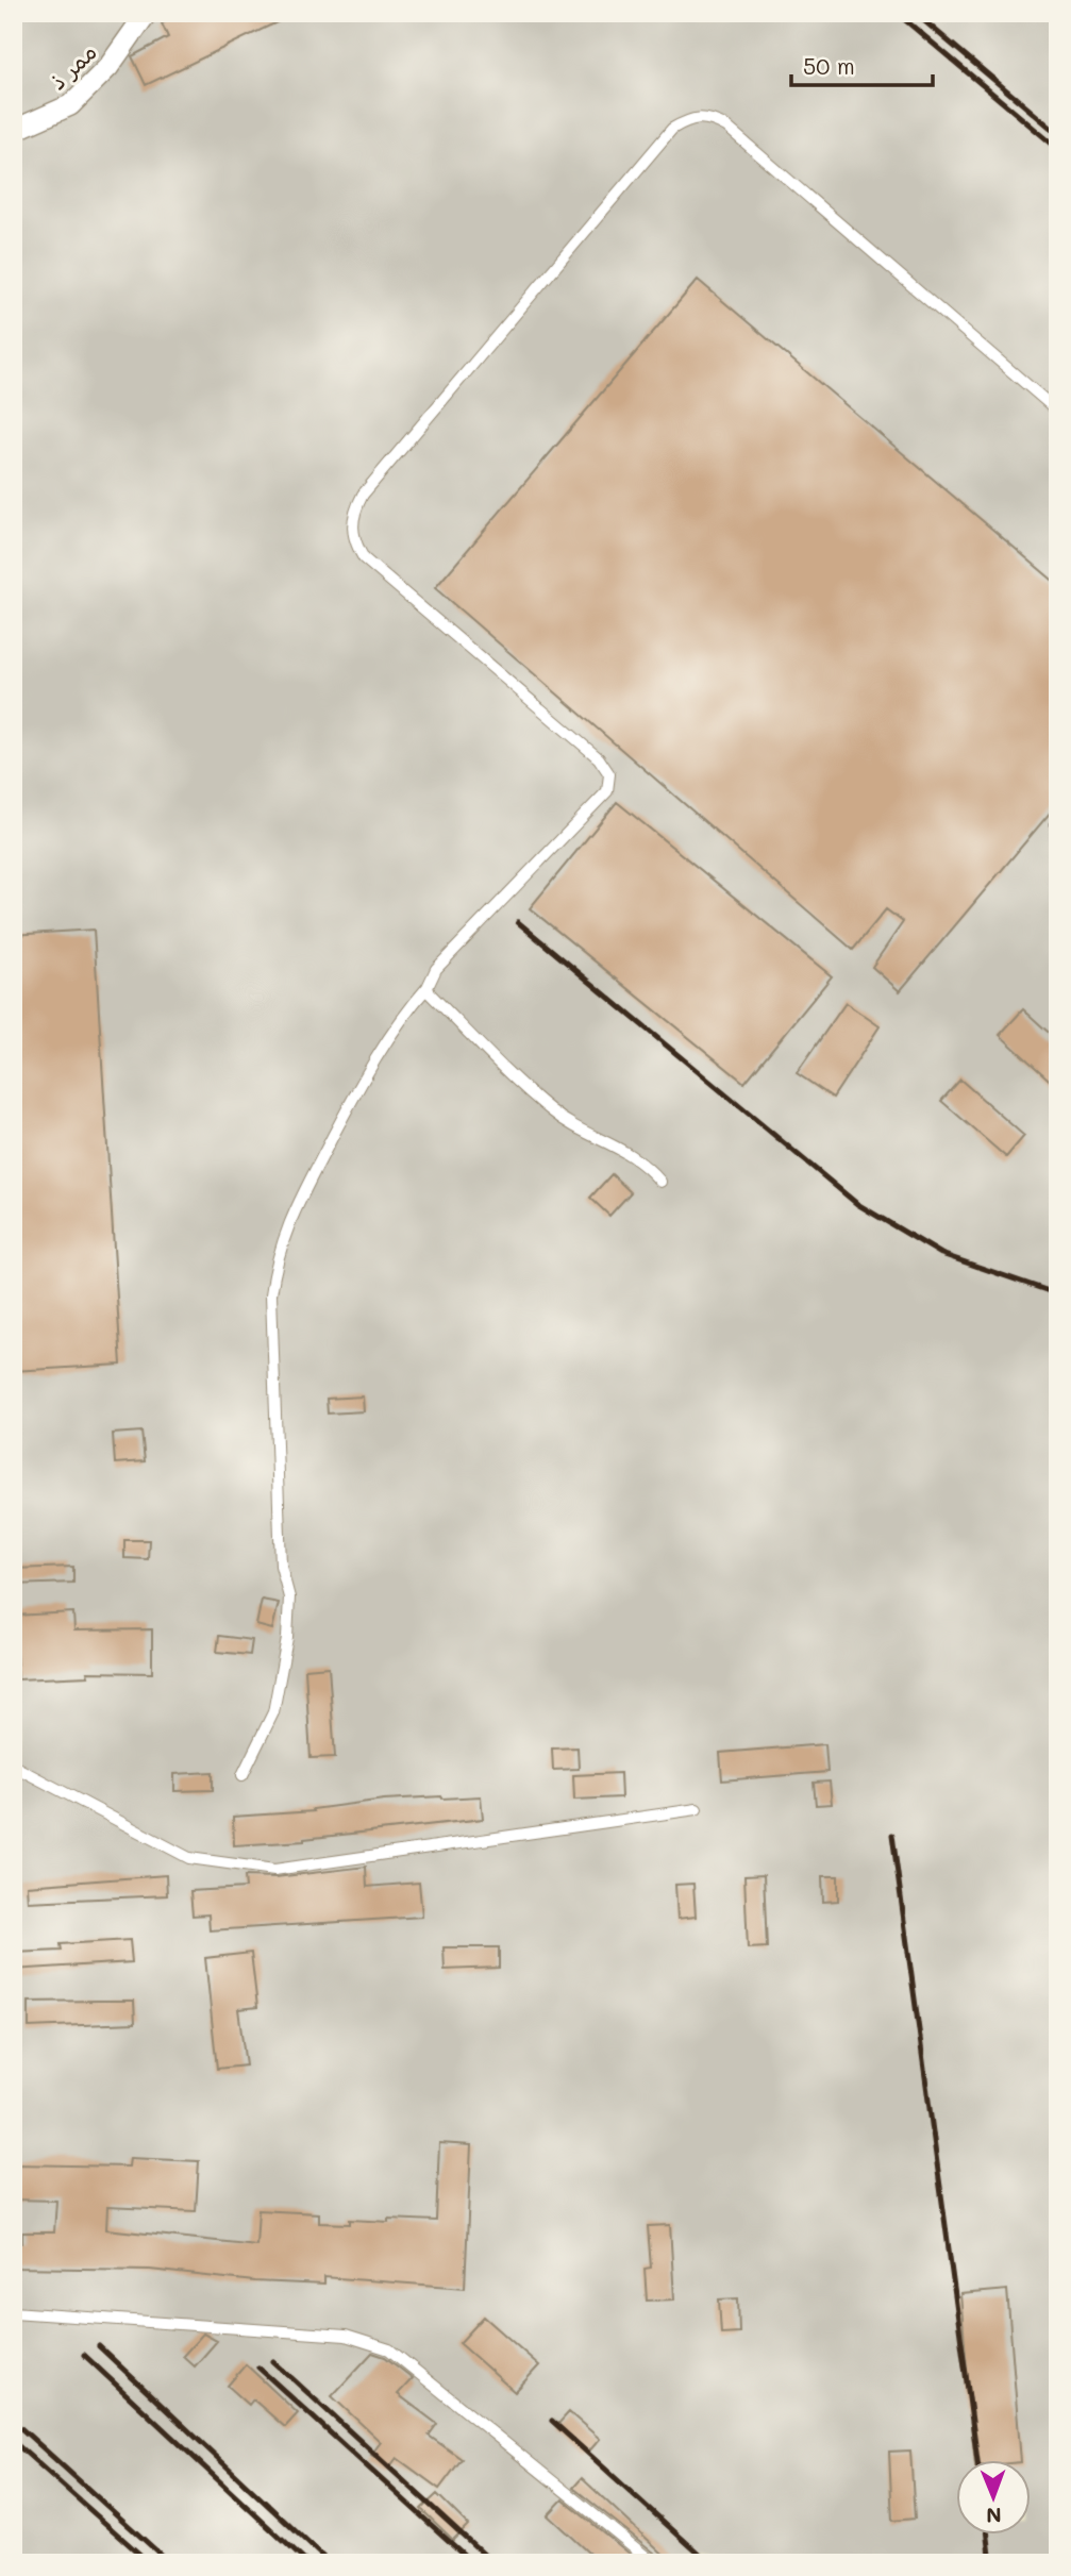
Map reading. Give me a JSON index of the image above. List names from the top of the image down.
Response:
{
  "streets": {
    "street": ["ممر ذ"]
  },
  "scale_bar": "50 m",
  "north": "bottom"
}
